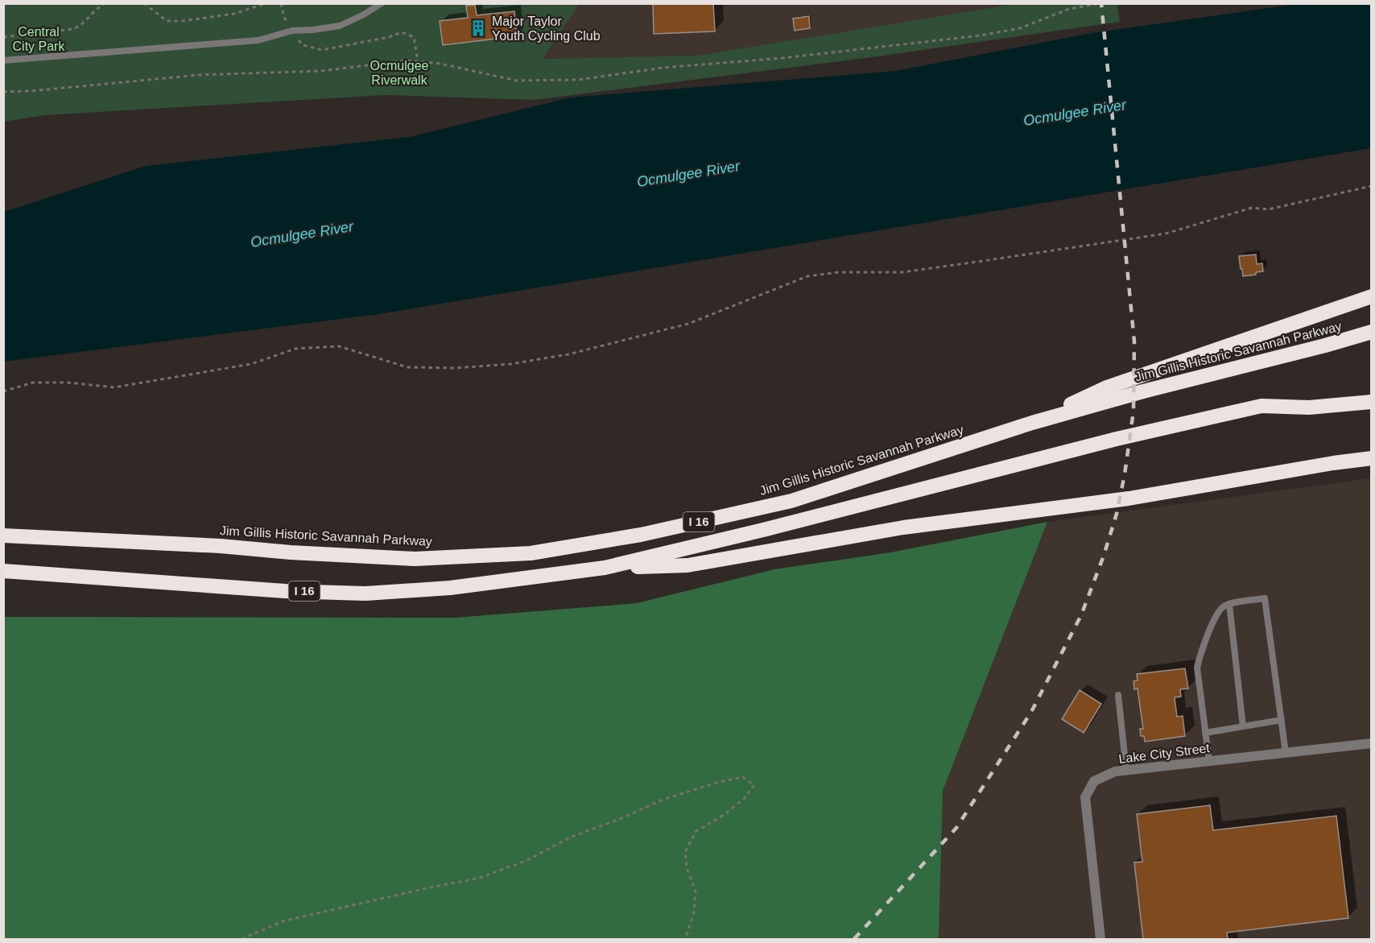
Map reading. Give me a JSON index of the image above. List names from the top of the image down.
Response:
{
  "streets": {
    "highway": ["Jim Gillis Historic Savannah Parkway", "I 16"],
    "street": ["Lake City Street"]
  },
  "water": ["Ocmulgee River"],
  "parks": ["Central City Park", "Ocmulgee Riverwalk"],
  "places": {
    "building": ["Major Taylor Youth Cycling Club"]
  }
}
